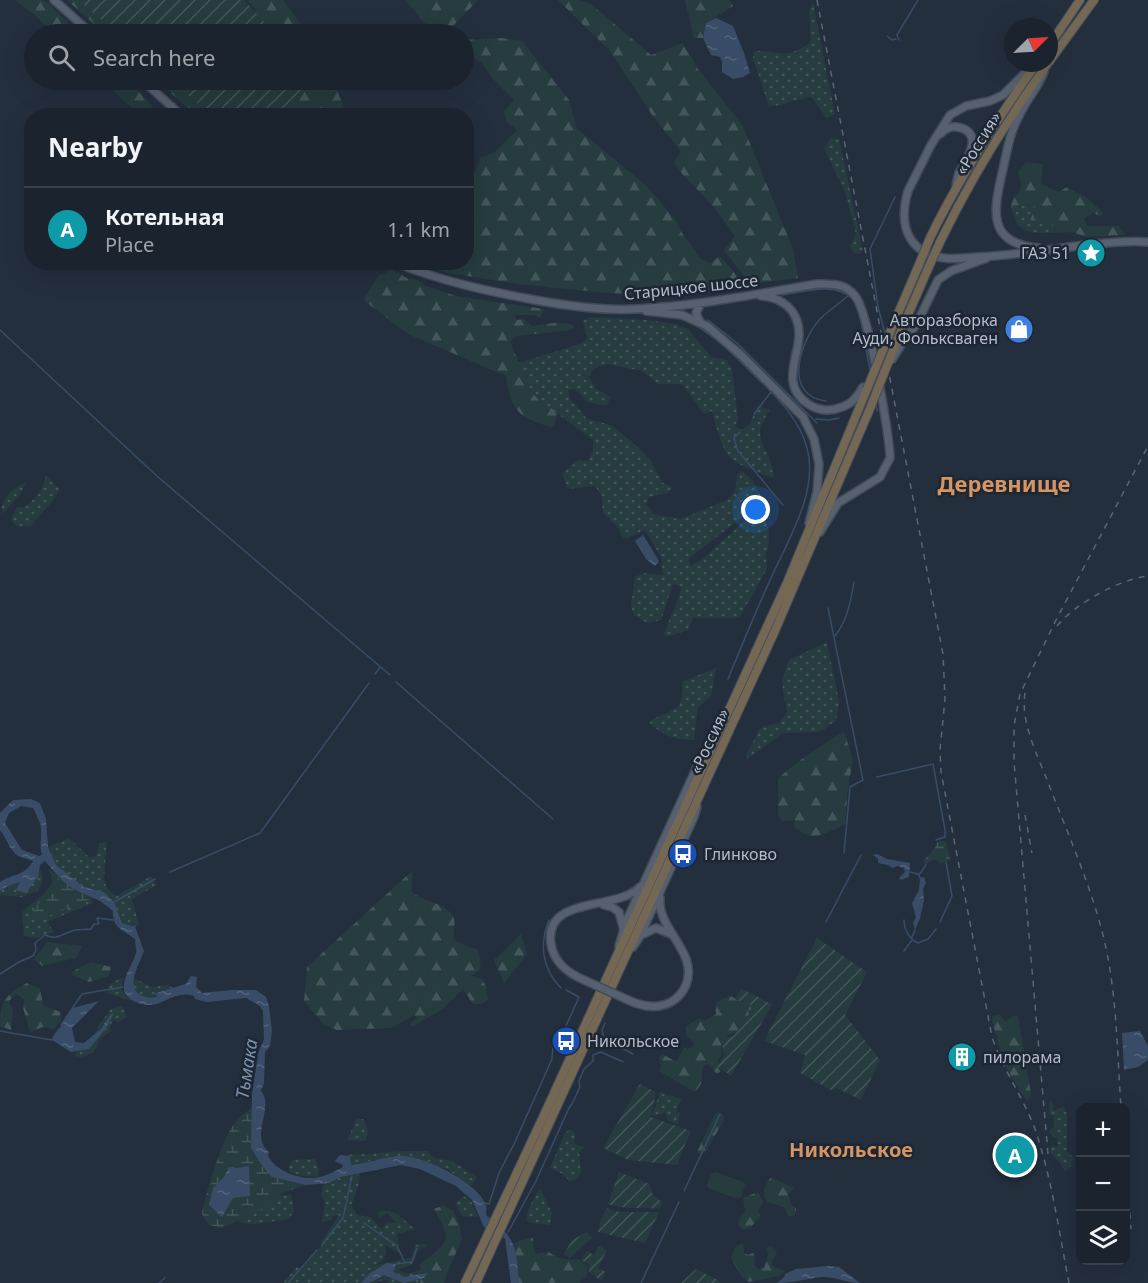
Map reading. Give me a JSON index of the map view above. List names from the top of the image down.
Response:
{
  "streets": {
    "highway": ["«Россия»"],
    "main road": ["Старицкое шоссе"]
  },
  "crossings": [
    ["«Россия»", "Старицкое шоссе"]
  ],
  "districts": ["Деревнище", "Никольское"],
  "water": ["Тьмака"],
  "places": {
    "place": ["ГАЗ 51"],
    "shop": ["Авторазборка Ауди, Фольксваген"],
    "bus stop": ["Глинково", "Никольское"],
    "building": ["пилорама"]
  },
  "north": "top right",
  "page": {
    "search": "Search here",
    "heading": "Nearby",
    "list": [
      {
        "mark": "A",
        "name": "Котельная",
        "note": "Place",
        "value": "1.1 km"
      }
    ],
    "map_buttons": ["+", "−"],
    "pins": "A"
  }
}
